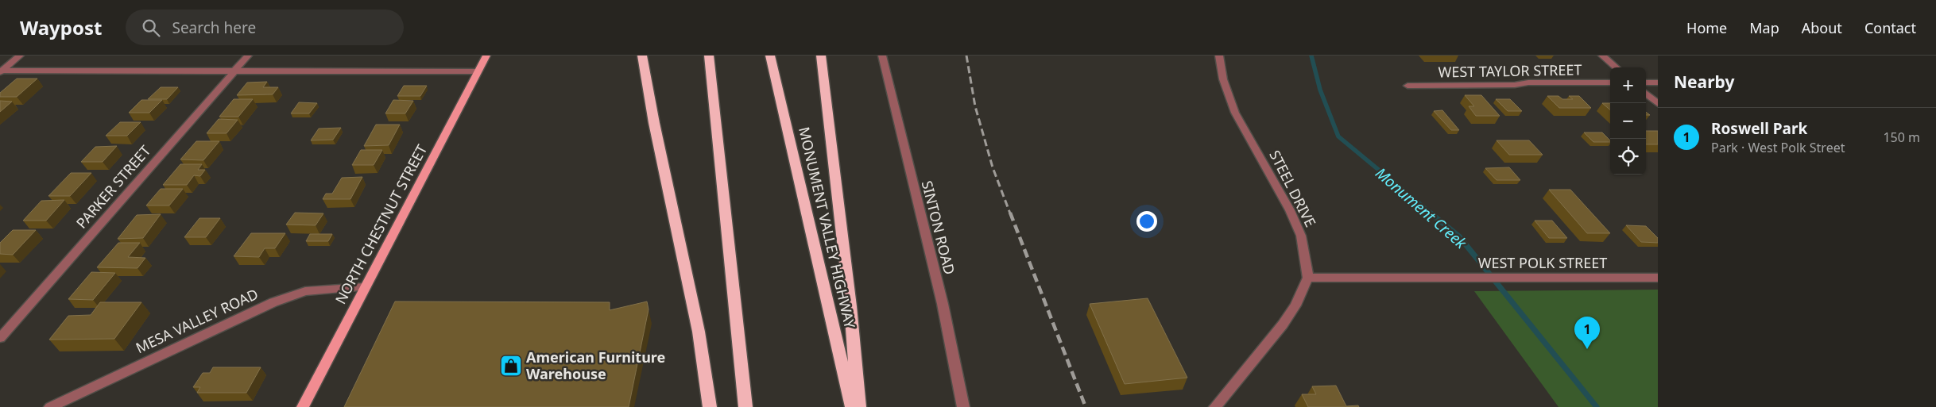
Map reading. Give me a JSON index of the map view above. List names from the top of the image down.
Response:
{
  "streets": {
    "highway": ["MONUMENT VALLEY HIGHWAY"],
    "main road": ["NORTH CHESTNUT STREET"],
    "street": [
      "WEST TAYLOR STREET",
      "PARKER STREET",
      "STEEL DRIVE",
      "SINTON ROAD",
      "WEST POLK STREET",
      "MESA VALLEY ROAD"
    ]
  },
  "crossings": [
    ["STEEL DRIVE", "WEST POLK STREET"],
    ["NORTH CHESTNUT STREET", "MESA VALLEY ROAD"]
  ],
  "water": ["Monument Creek"],
  "places": {
    "shop": ["American Furniture Warehouse"]
  },
  "page": {
    "header": "Waypost",
    "search": "Search here",
    "nav": [
      "Home",
      "Map",
      "About",
      "Contact"
    ],
    "heading": "Nearby",
    "map_buttons": ["+", "−"],
    "list": [
      {
        "mark": "1",
        "name": "Roswell Park",
        "note": "Park · West Polk Street",
        "value": "150 m"
      }
    ],
    "pins": "1"
  }
}
